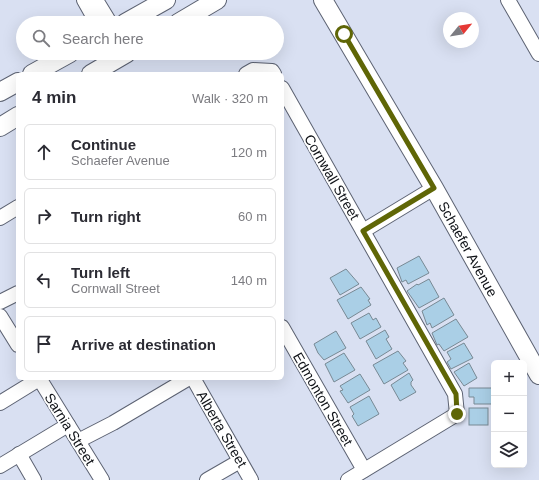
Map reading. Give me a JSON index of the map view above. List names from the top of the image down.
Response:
{
  "streets": {
    "main road": ["Schaefer Avenue"],
    "street": [
      "Cornwall Street",
      "Edmonton Street",
      "Sarnia Street",
      "Alberta Street"
    ]
  },
  "crossings": [
    ["Cornwall Street", "Edmonton Street"]
  ],
  "north": "top right",
  "page": {
    "search": "Search here",
    "heading": ["4 min", "Walk · 320 m"],
    "list": [
      ["Continue", "Schaefer Avenue", "120 m"],
      ["Turn right", "60 m"],
      ["Turn left", "Cornwall Street", "140 m"],
      "Arrive at destination"
    ],
    "map_buttons": ["+", "−"]
  }
}
